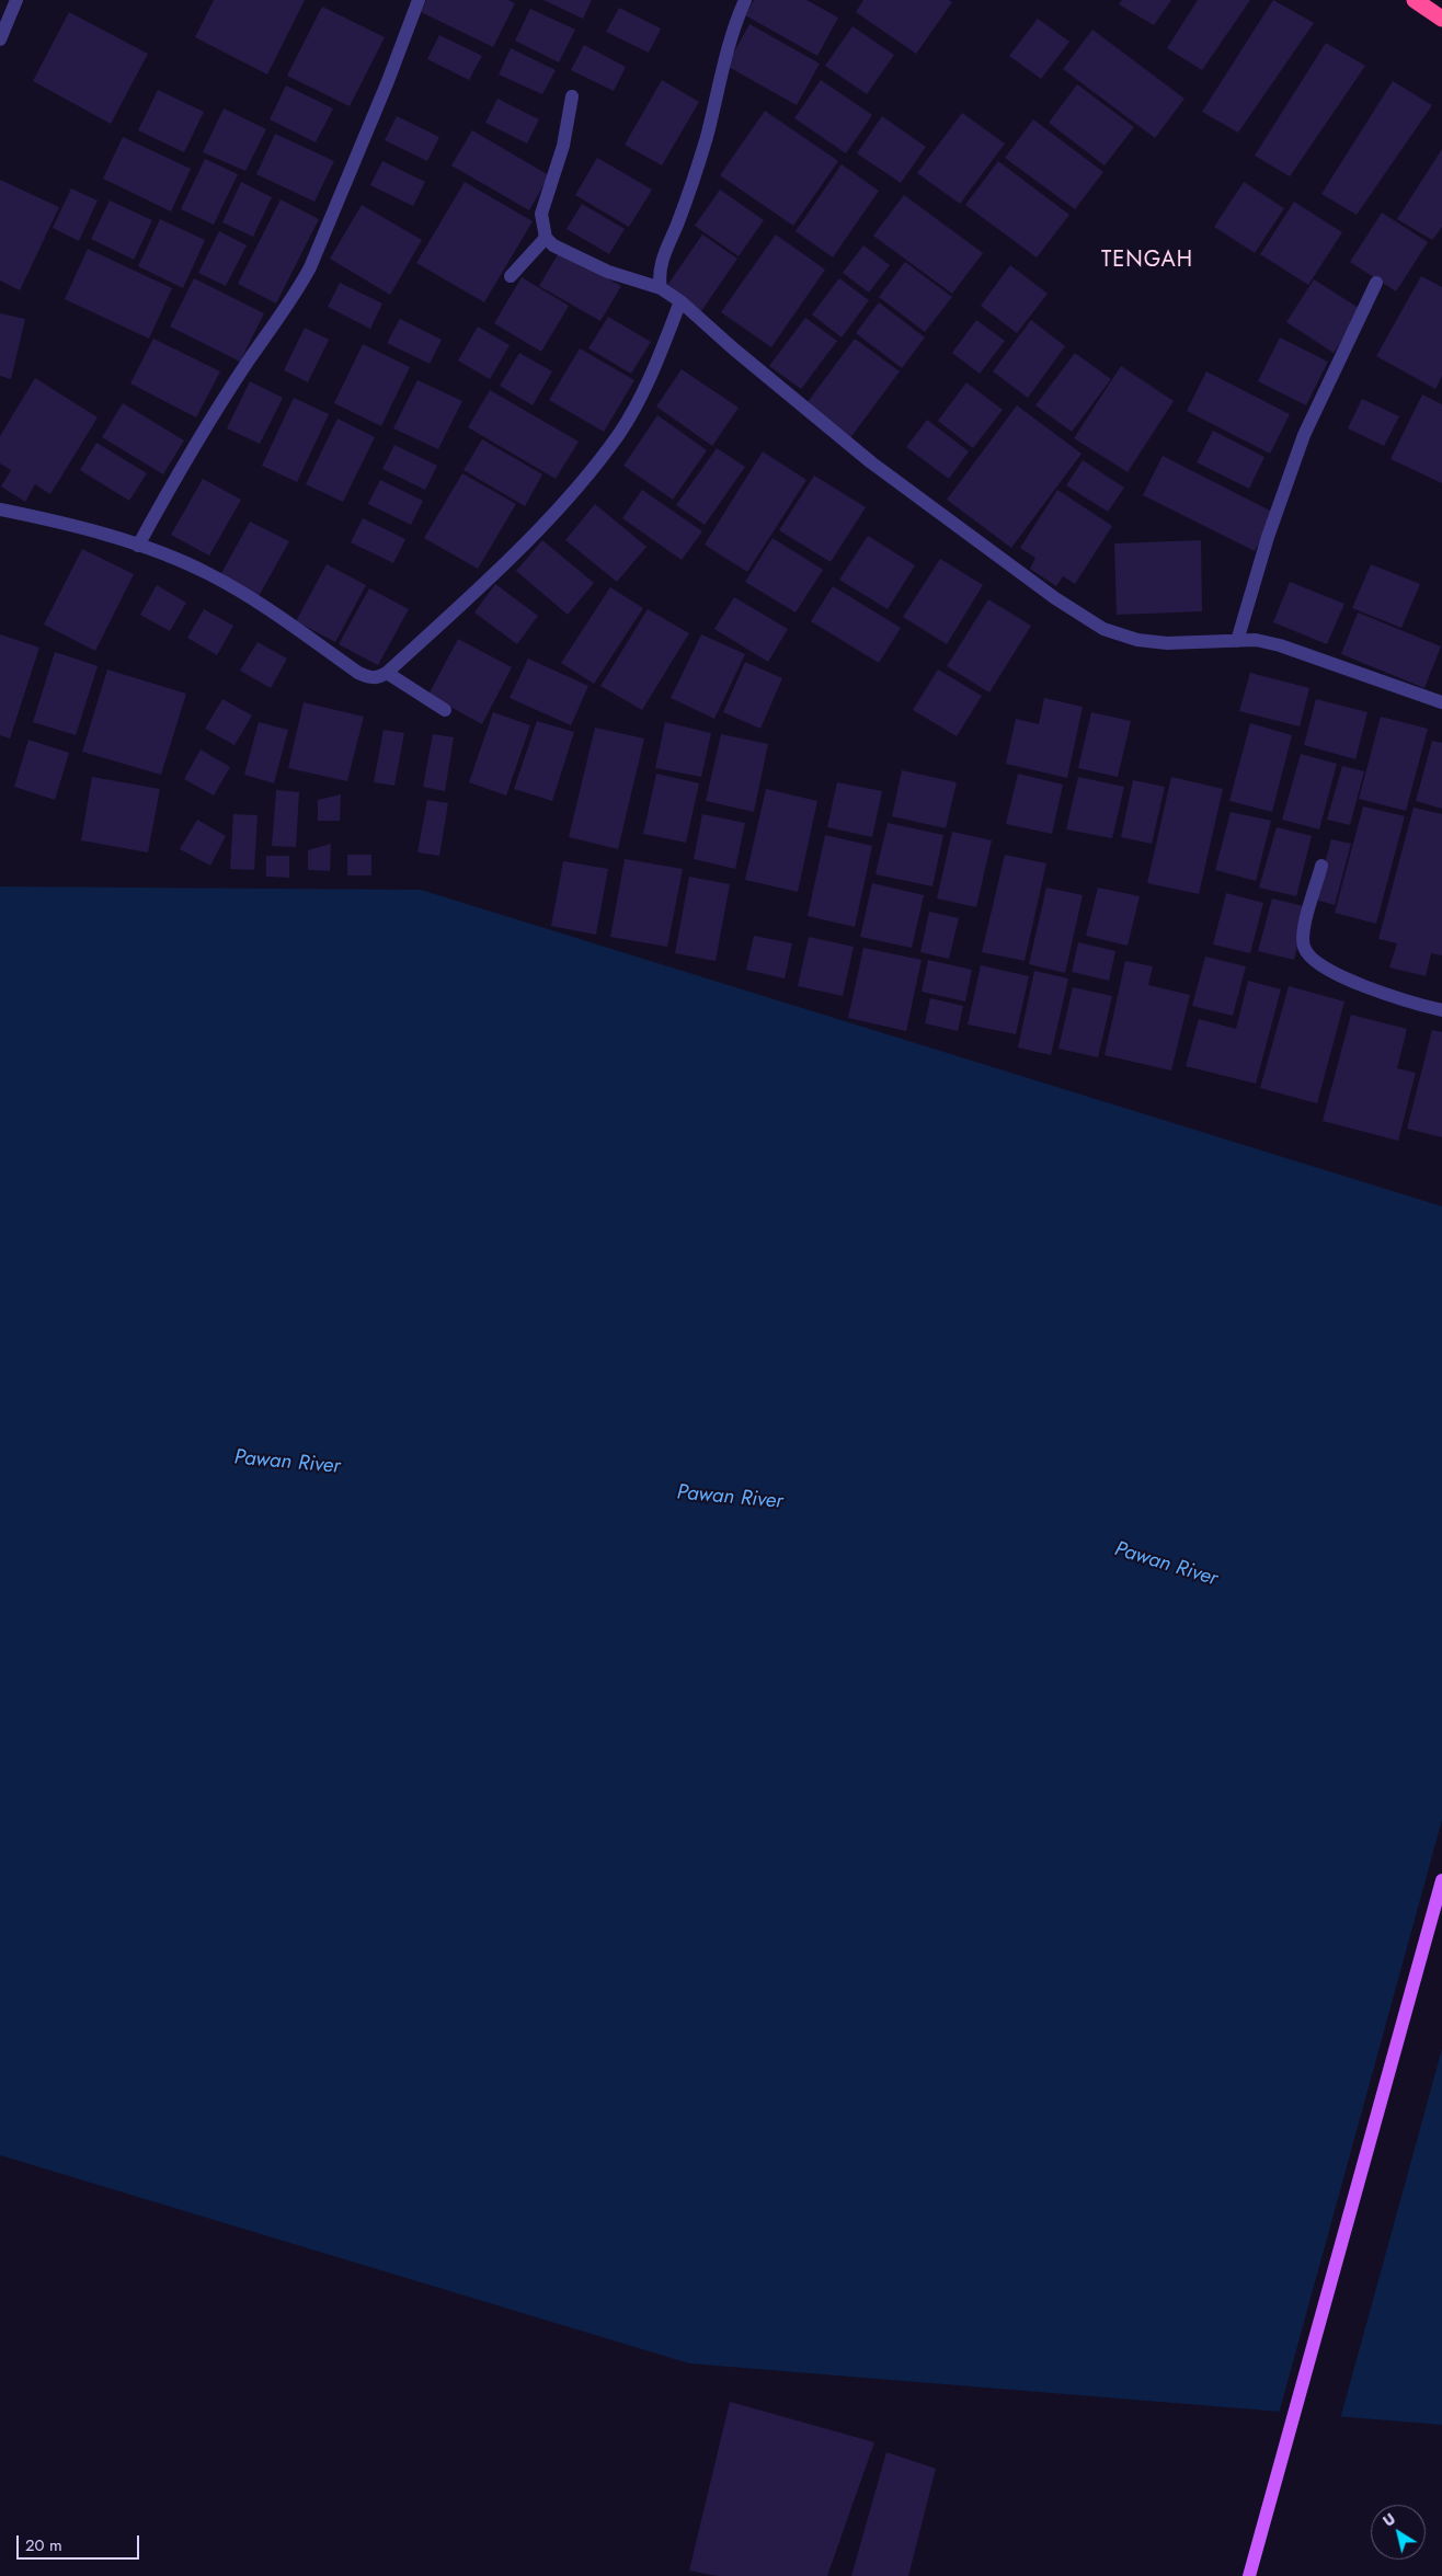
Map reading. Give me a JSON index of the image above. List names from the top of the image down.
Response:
{
  "districts": ["TENGAH"],
  "water": ["Pawan River"],
  "scale_bar": "20 m",
  "north": "top left"
}
